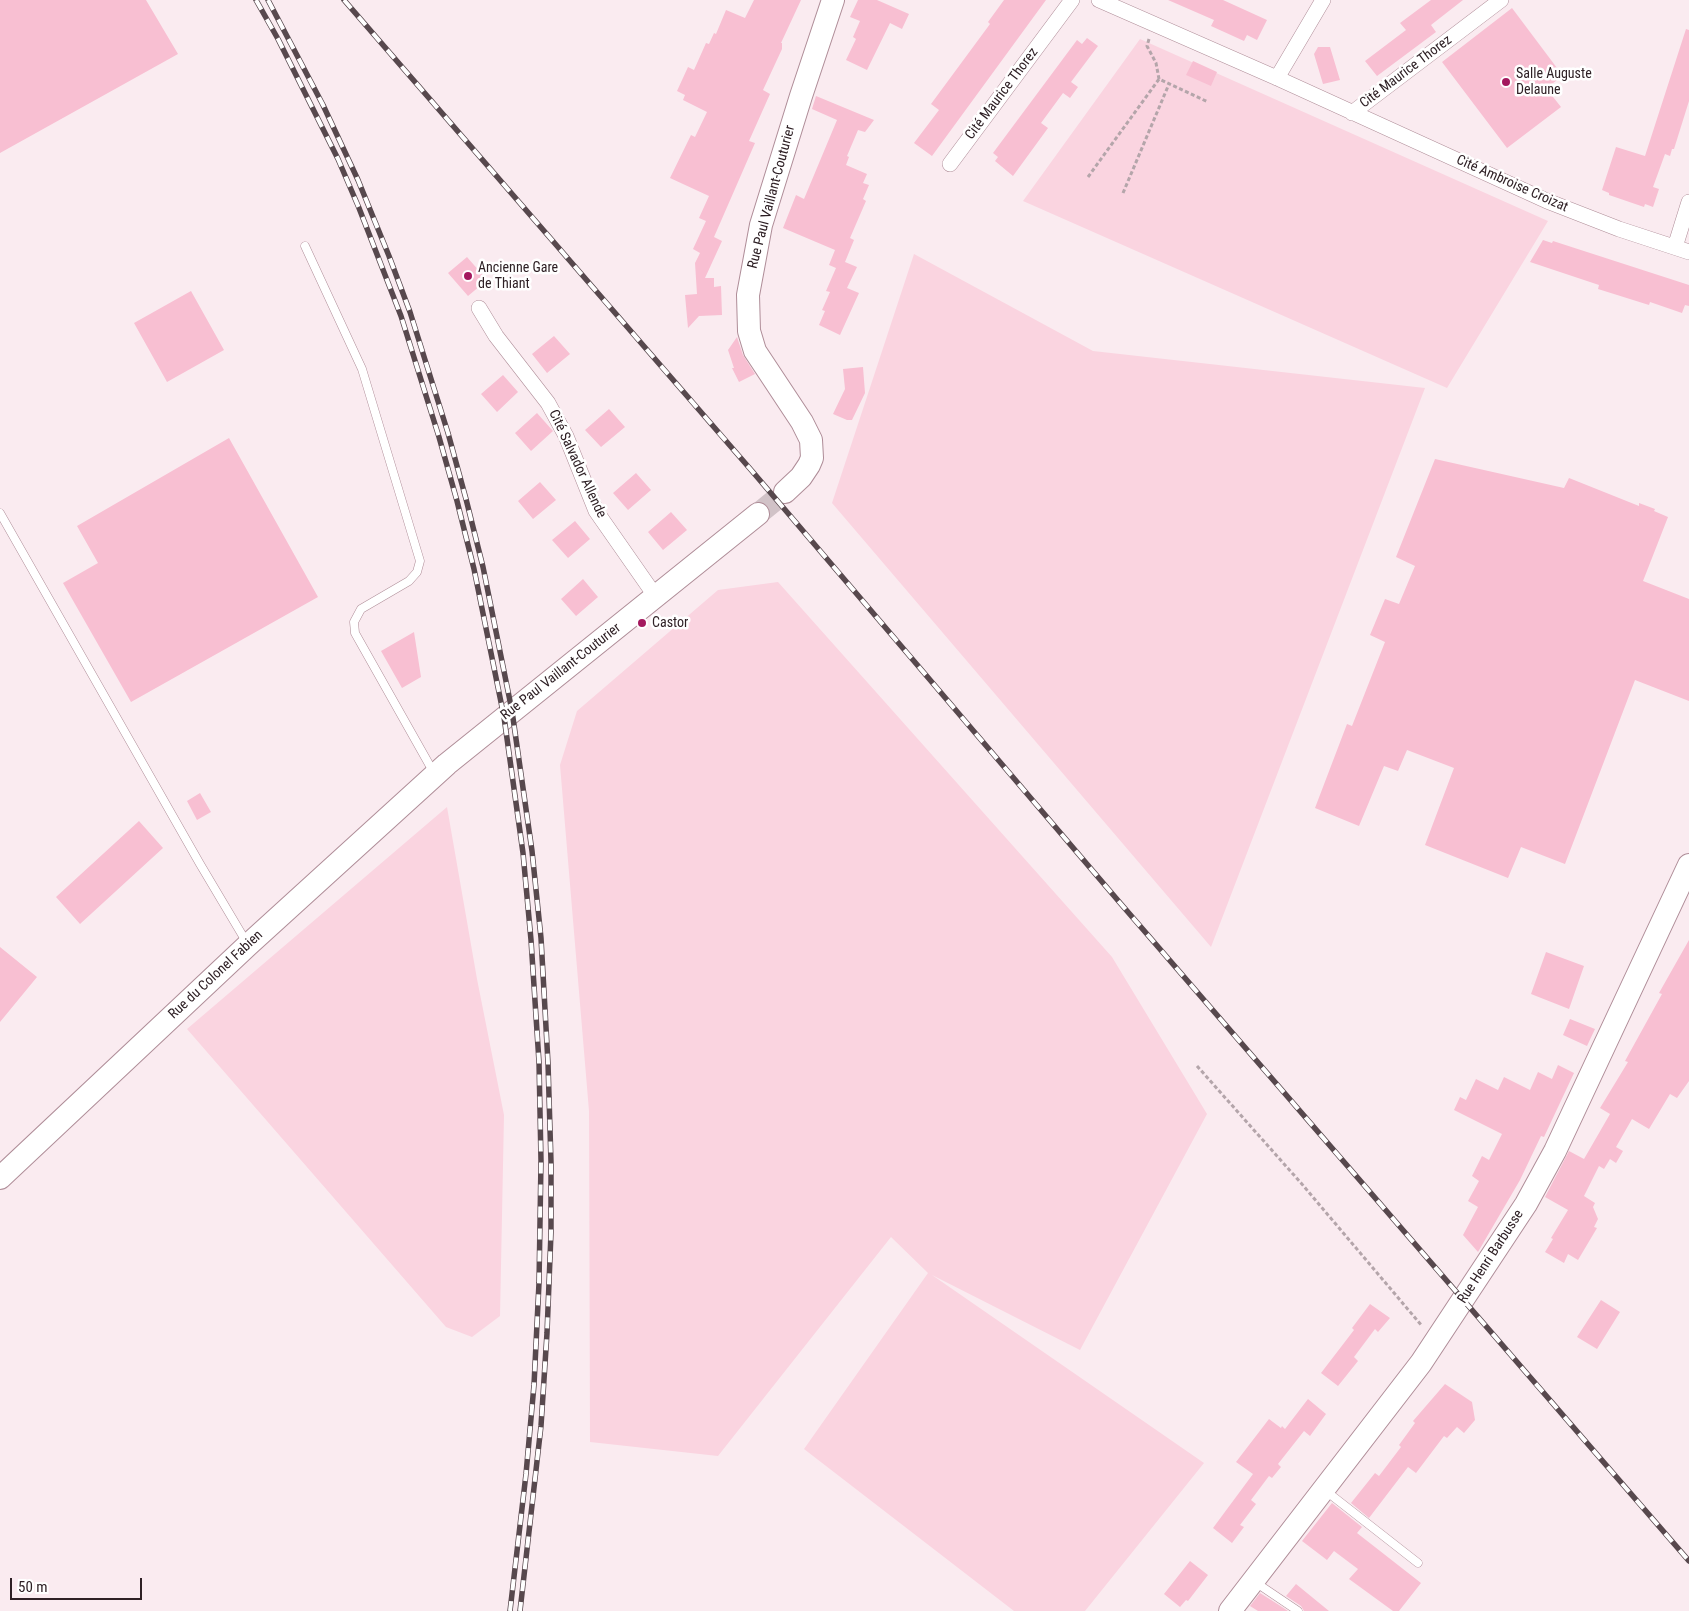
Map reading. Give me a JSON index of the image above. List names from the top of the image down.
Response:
{
  "streets": {
    "street": [
      "Cité Maurice Thorez",
      "Cité Ambroise Croizat",
      "Rue Paul Vaillant-Couturier",
      "Cité Salvador Allende",
      "Rue du Colonel Fabien",
      "Rue Henri Barbusse"
    ]
  },
  "crossings": [
    ["Cité Maurice Thorez", "Cité Ambroise Croizat"],
    ["Rue Paul Vaillant-Couturier", "Cité Salvador Allende"],
    ["Rue Paul Vaillant-Couturier", "Rue du Colonel Fabien"]
  ],
  "places": ["Salle Auguste Delaune", "Ancienne Gare de Thiant", "Castor"],
  "scale_bar": "50 m"
}
